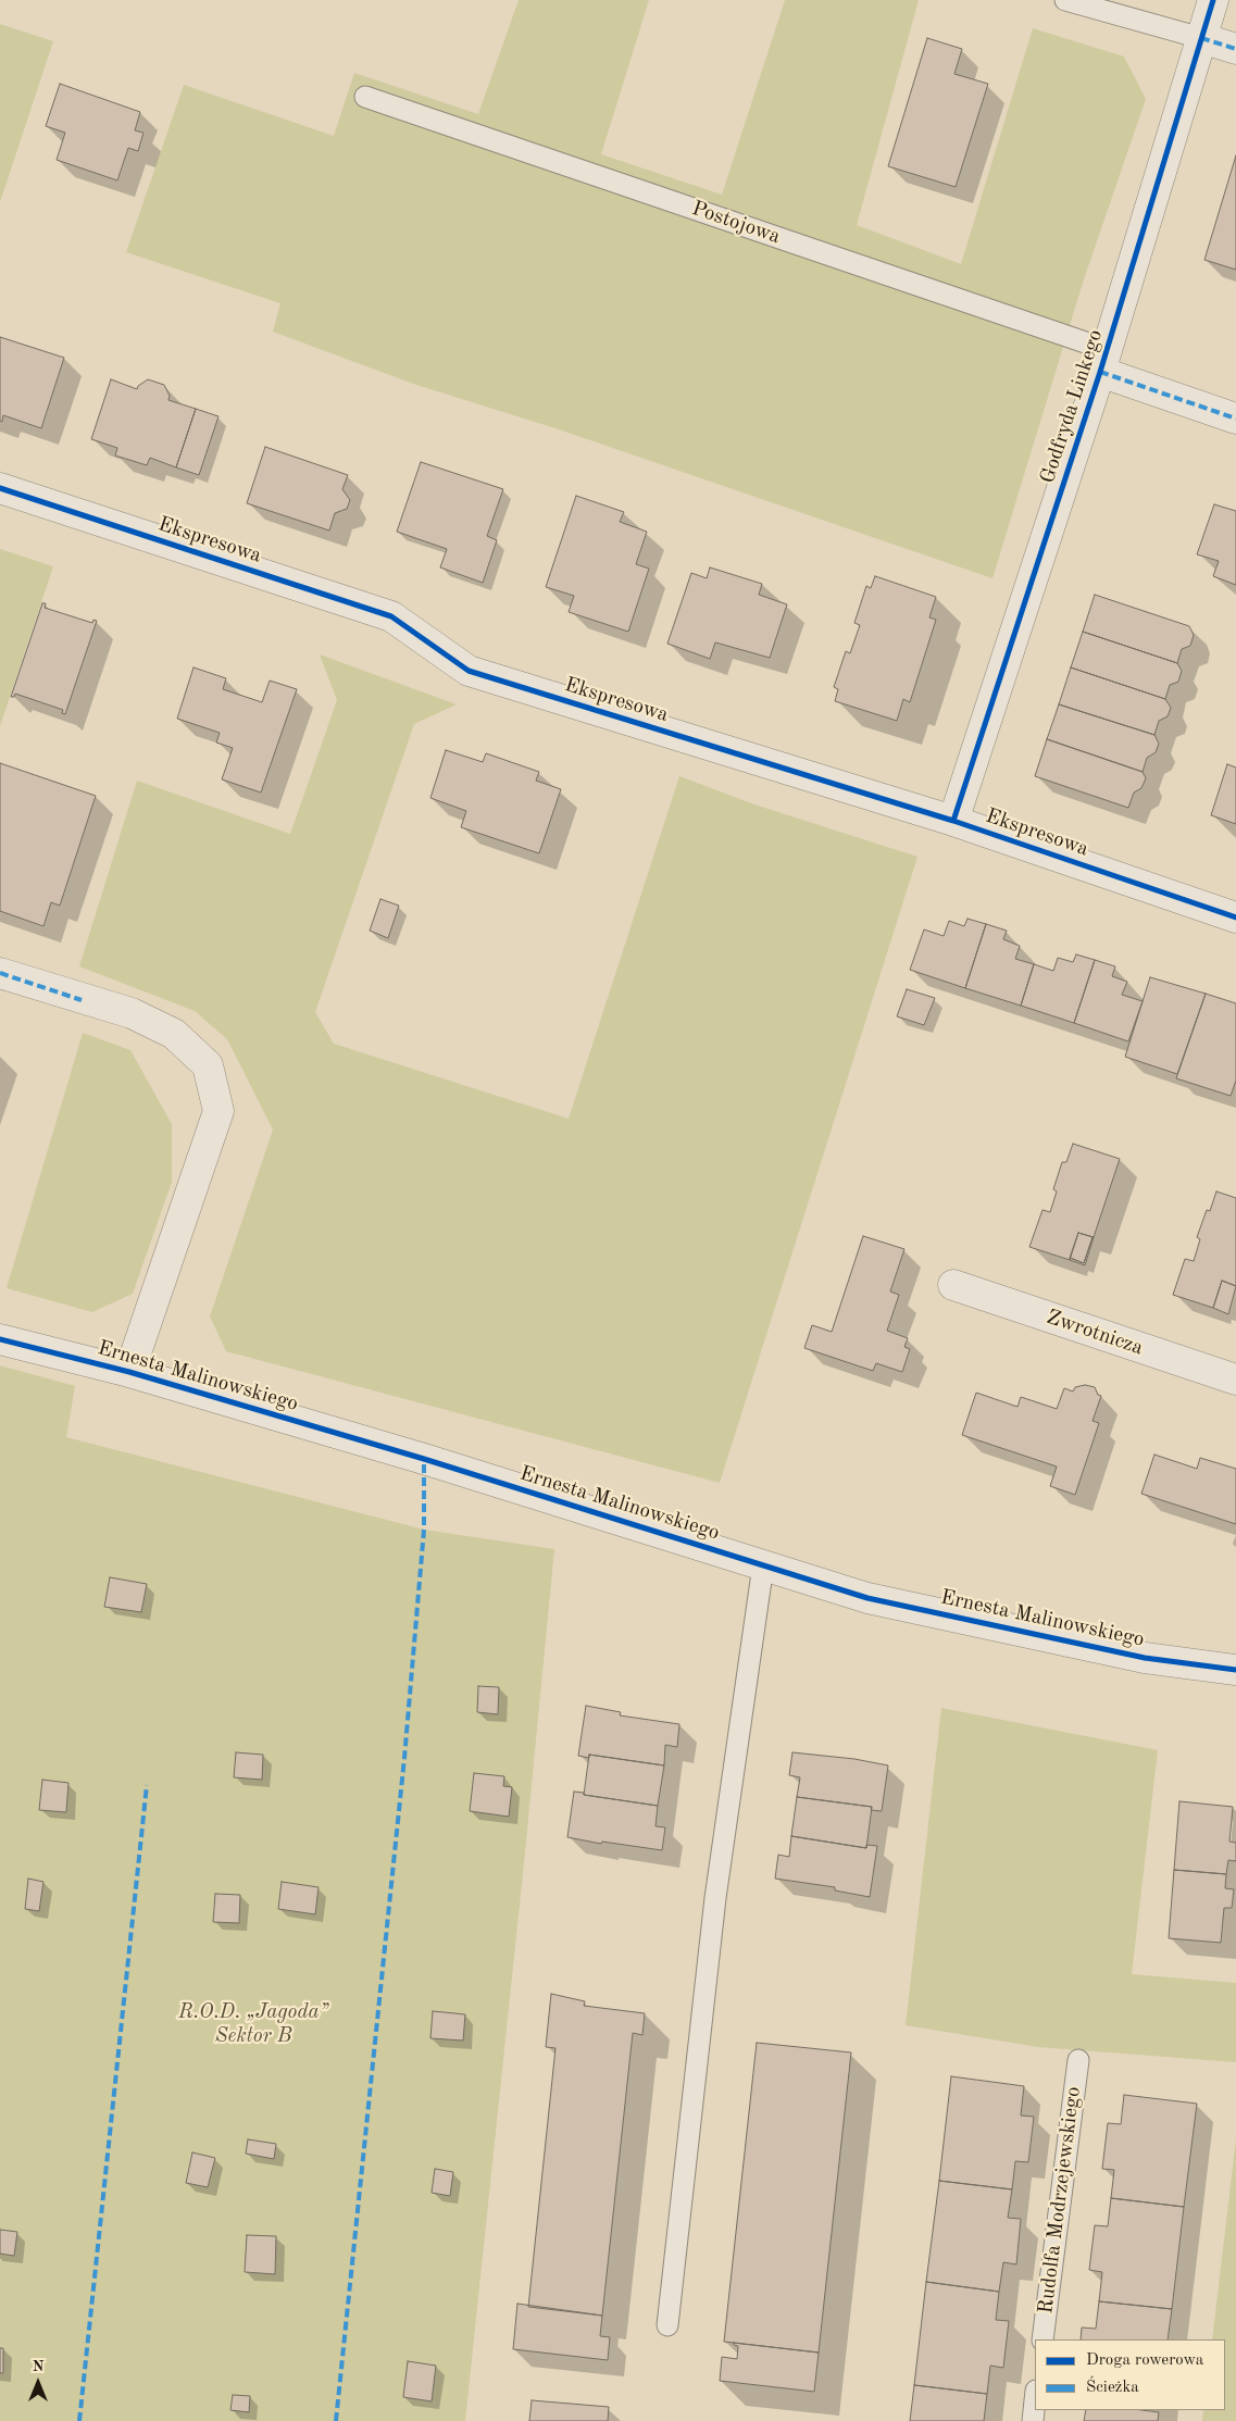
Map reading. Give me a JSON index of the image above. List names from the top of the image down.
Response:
{
  "streets": {
    "street": [
      "Godfryda Linkego",
      "Ekspresowa",
      "Zwrotnicza",
      "Ernesta Malinowskiego"
    ],
    "lane": ["Postojowa", "Rudolfa Modrzejewskiego"]
  },
  "crossings": [
    ["Postojowa", "Godfryda Linkego"],
    ["Godfryda Linkego", "Ekspresowa"]
  ],
  "parks": ["R.O.D. „Jagoda” Sektor B"],
  "legend": ["Droga rowerowa", "Ścieżka"],
  "north": "top"
}
